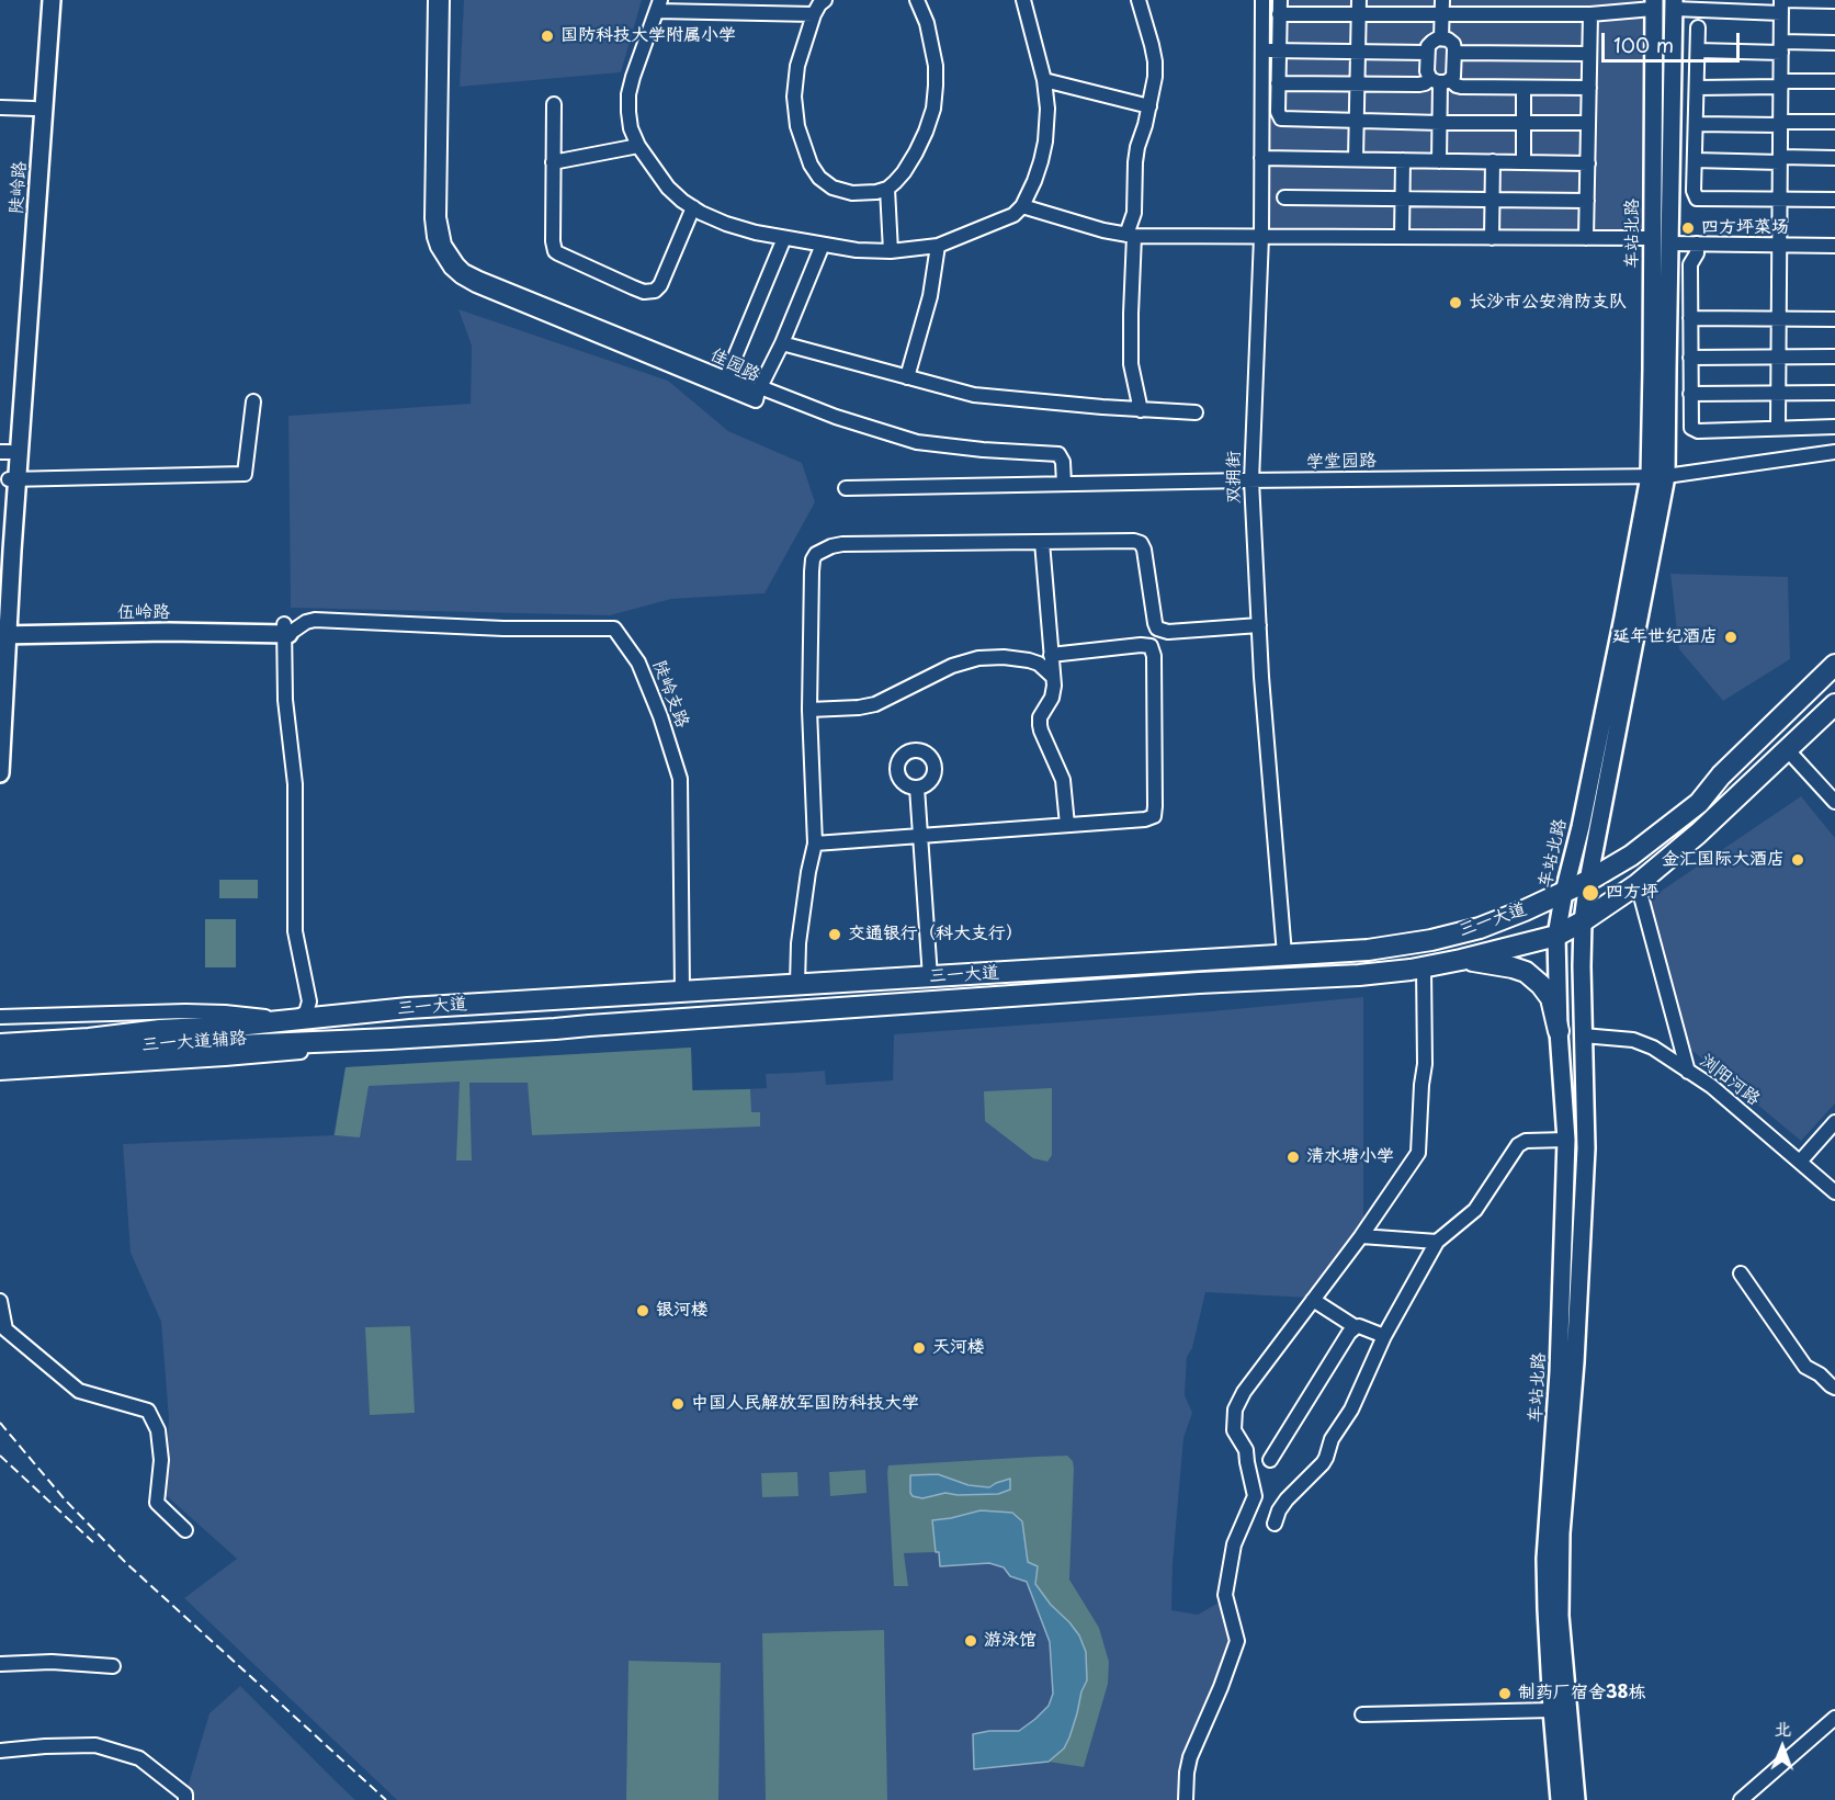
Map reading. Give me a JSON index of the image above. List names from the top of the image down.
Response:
{
  "streets": {
    "highway": ["三一大道"],
    "main road": ["陡岭路", "车站北路", "伍岭路"],
    "street": [
      "佳园路",
      "学堂园路",
      "双拥街",
      "陡岭支路",
      "三一大道辅路",
      "浏阳河路"
    ]
  },
  "crossings": [
    ["陡岭路", "伍岭路"],
    ["车站北路", "学堂园路"],
    ["车站北路", "三一大道"],
    ["车站北路", "浏阳河路"],
    ["佳园路", "学堂园路"],
    ["学堂园路", "双拥街"],
    ["双拥街", "三一大道"],
    ["伍岭路", "陡岭支路"],
    ["陡岭支路", "三一大道"],
    ["三一大道", "三一大道辅路"]
  ],
  "places": [
    "国防科技大学附属小学",
    "四方坪菜场",
    "长沙市公安消防支队",
    "延年世纪酒店",
    "金汇国际大酒店",
    "四方坪",
    "交通银行（科大支行）",
    "清水塘小学",
    "银河楼",
    "天河楼",
    "中国人民解放军国防科技大学",
    "游泳馆",
    "制药厂宿舍38栋"
  ],
  "scale_bar": "100 m",
  "north": "top"
}
